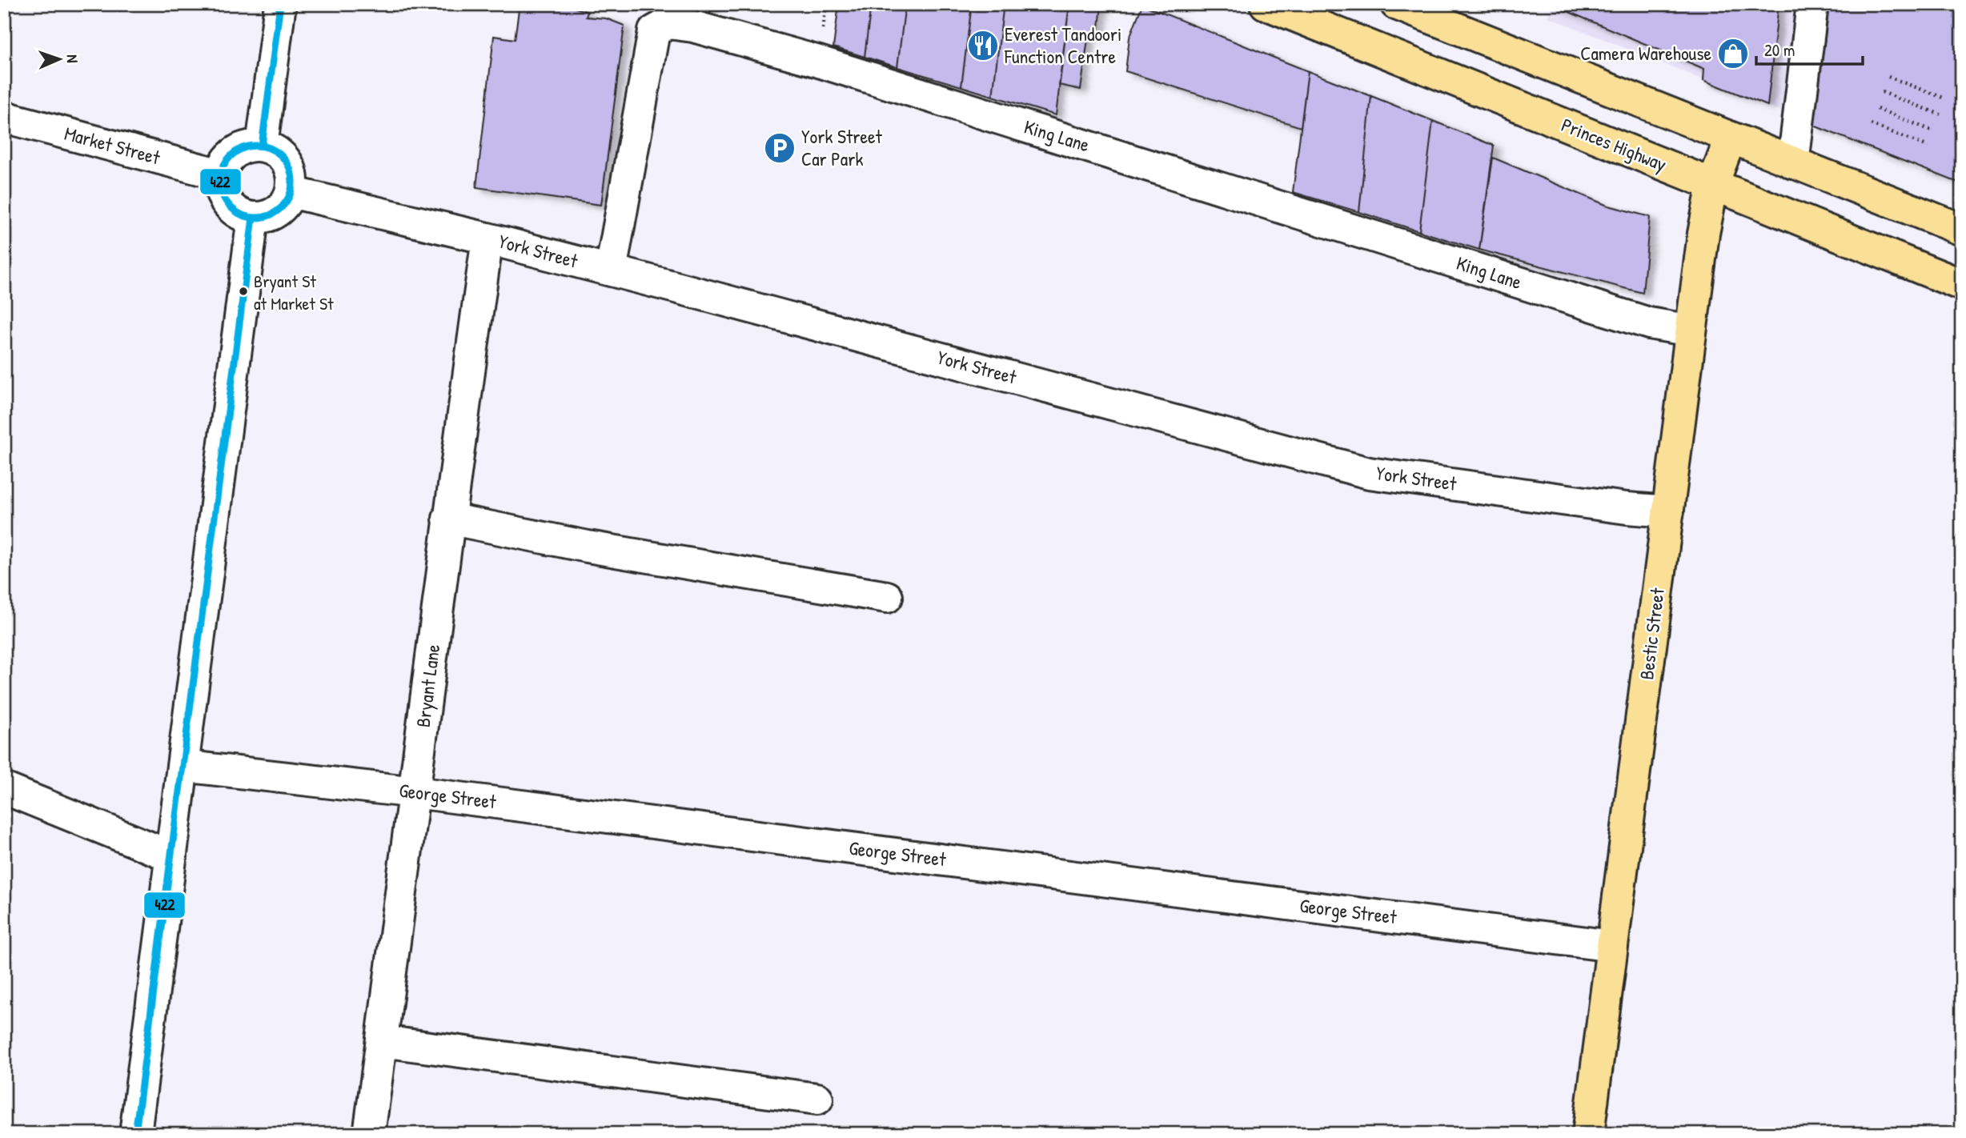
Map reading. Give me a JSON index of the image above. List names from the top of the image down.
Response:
{
  "streets": {
    "main road": ["Princes Highway", "Bestic Street"],
    "street": [
      "King Lane",
      "Market Street",
      "York Street",
      "Bryant Lane",
      "George Street"
    ]
  },
  "crossings": [
    ["King Lane", "York Street"],
    ["King Lane", "Bestic Street"],
    ["Princes Highway", "Bestic Street"],
    ["Market Street", "York Street"],
    ["York Street", "Bestic Street"],
    ["York Street", "Bryant Lane"],
    ["Bestic Street", "George Street"],
    ["Bryant Lane", "George Street"]
  ],
  "places": {
    "restaurant": ["Everest Tandoori Function Centre"],
    "shop": ["Camera Warehouse"],
    "parking": ["York Street Car Park"],
    "other": ["Bryant St at Market St"]
  },
  "lines": ["transit line 422"],
  "scale_bar": "20 m",
  "north": "right"
}
